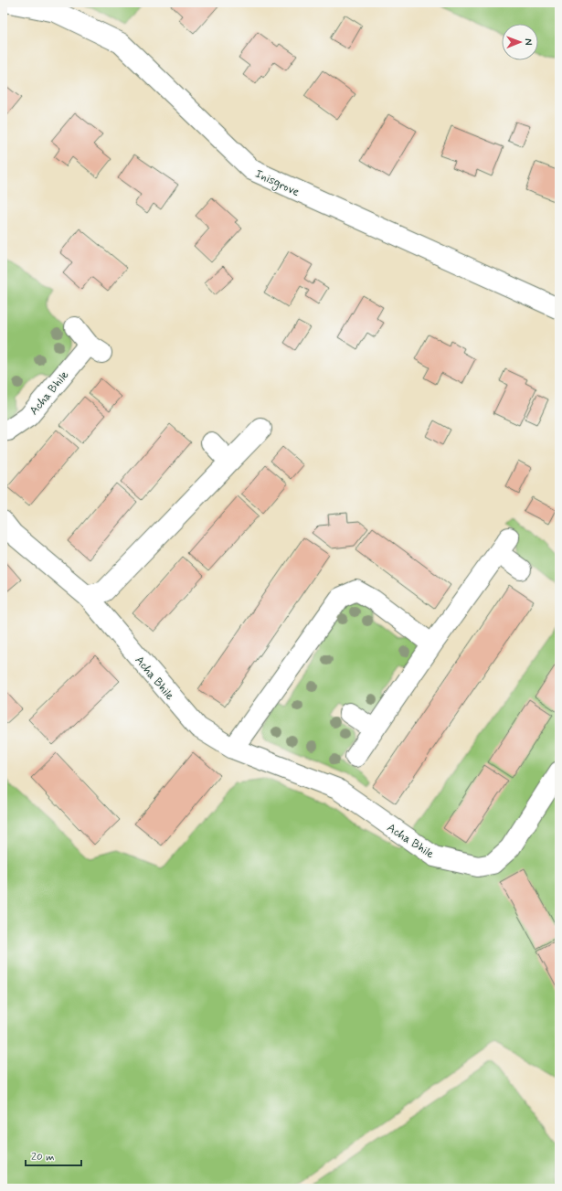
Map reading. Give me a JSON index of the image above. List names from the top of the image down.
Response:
{
  "streets": {
    "street": ["Inisgrove", "Acha Bhile"]
  },
  "scale_bar": "20 m",
  "north": "right"
}
